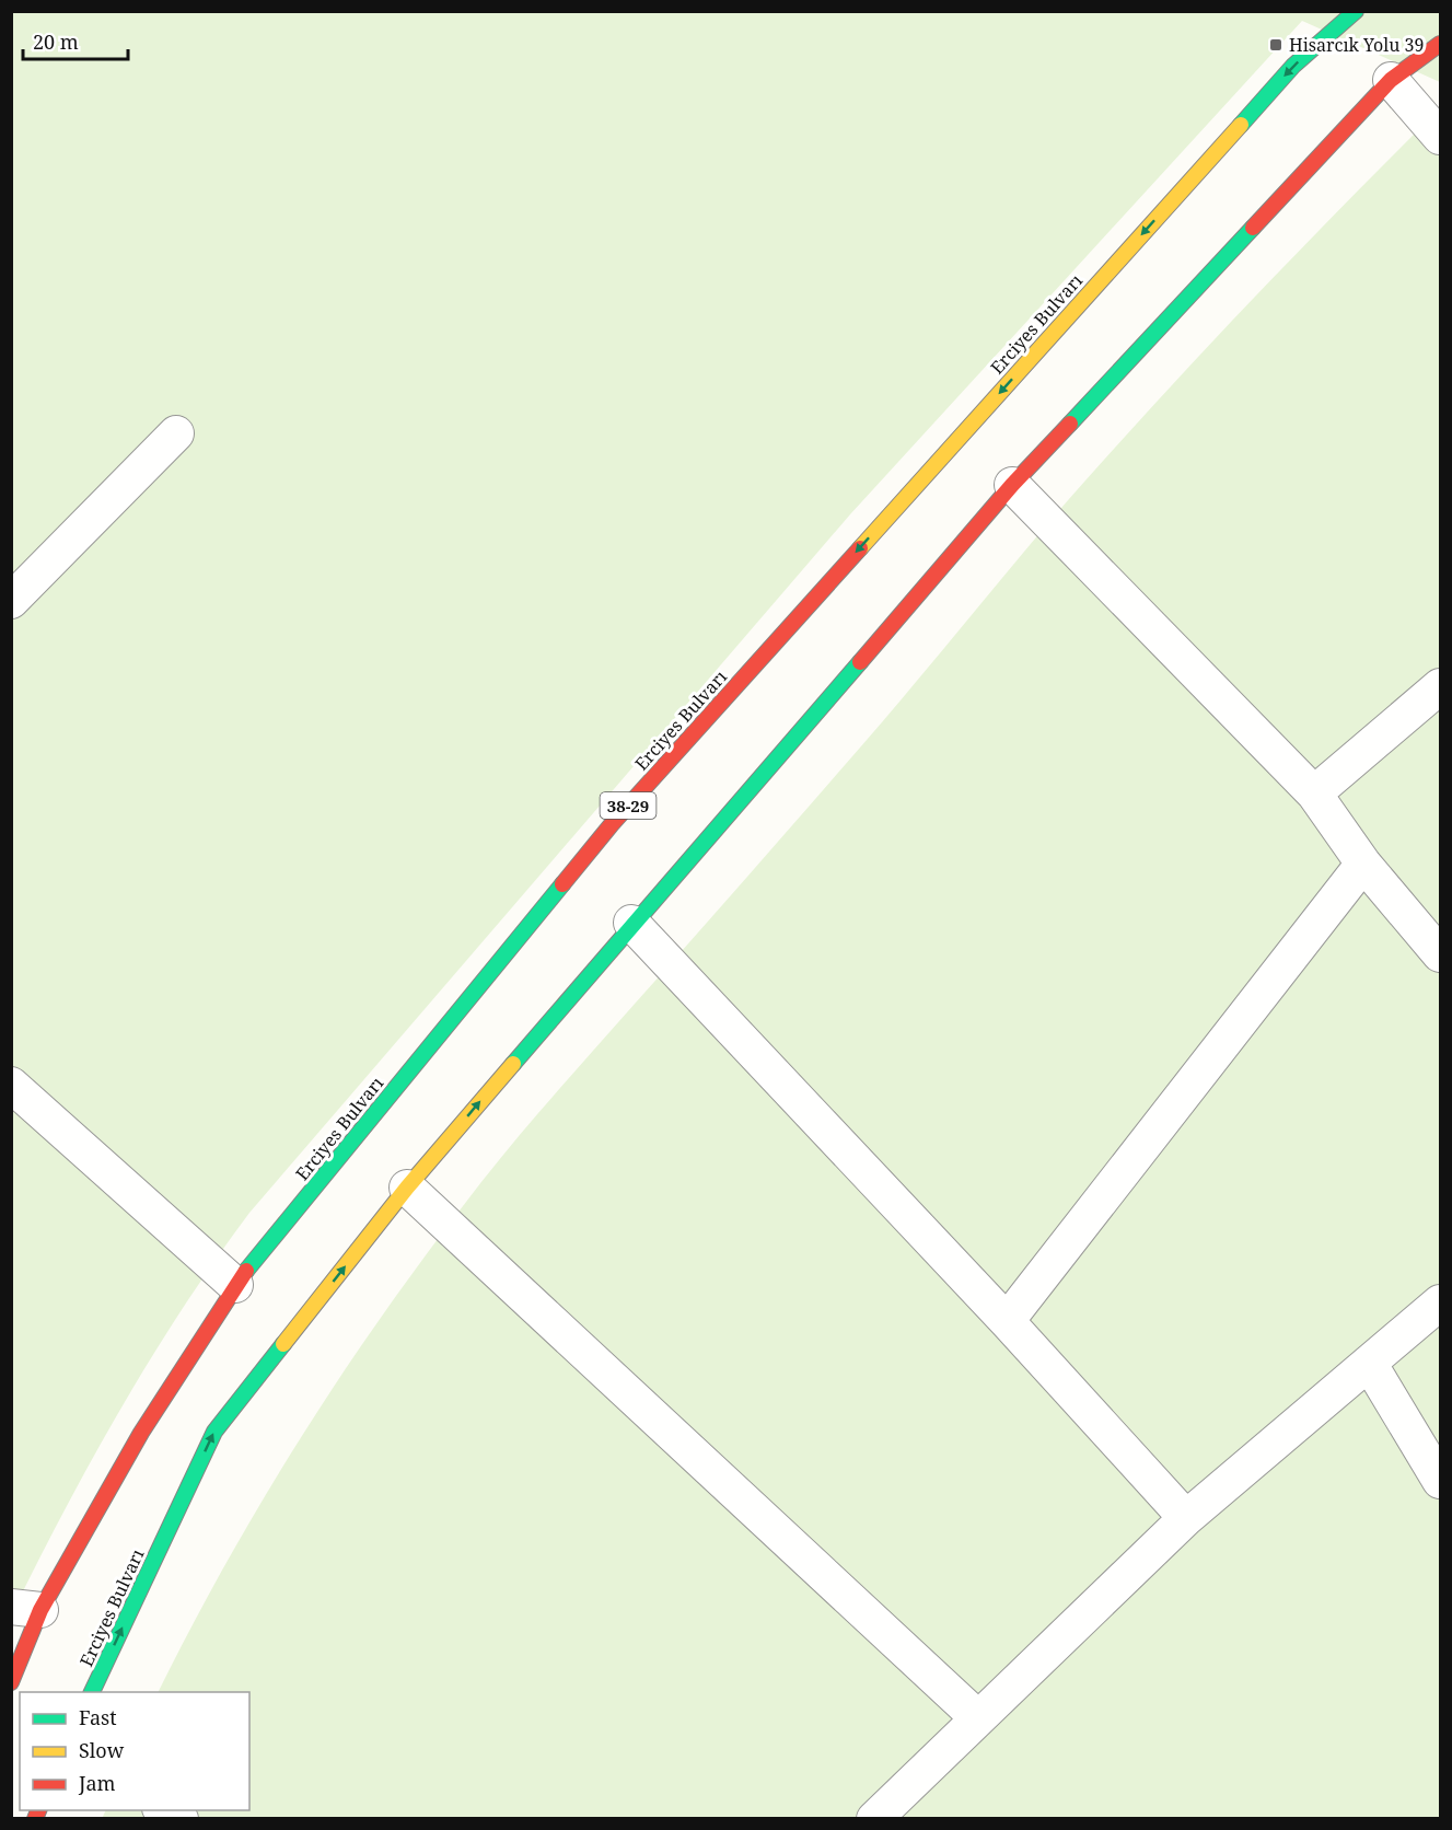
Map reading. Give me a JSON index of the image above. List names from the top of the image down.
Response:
{
  "streets": {
    "highway": ["Erciyes Bulvarı", "38-29"]
  },
  "places": {
    "transit": ["Hisarcık Yolu 39"]
  },
  "legend": ["Fast", "Slow", "Jam"],
  "scale_bar": "20 m"
}
